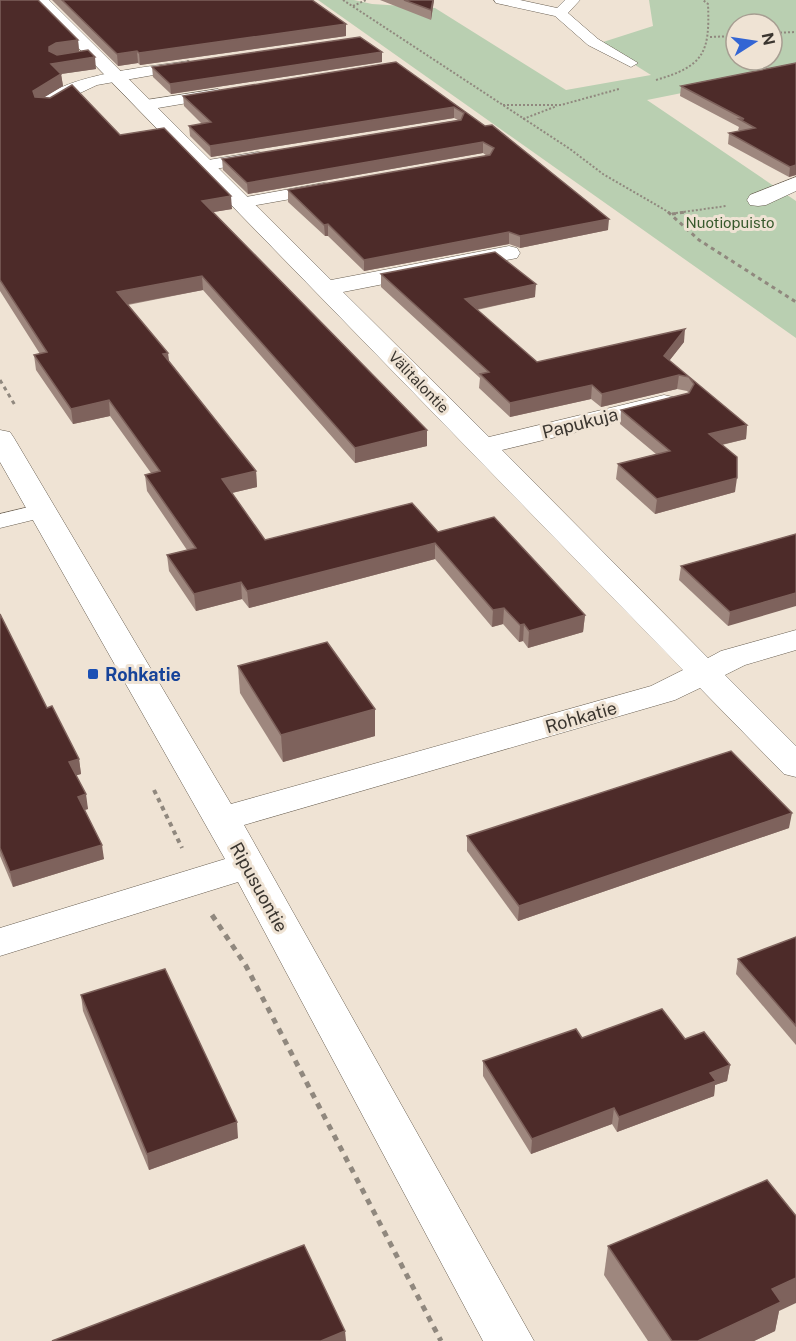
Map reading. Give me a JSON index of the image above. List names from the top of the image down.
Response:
{
  "streets": {
    "street": [
      "Välitalontie",
      "Papukuja",
      "Rohkatie",
      "Ripusuontie"
    ]
  },
  "crossings": [
    ["Välitalontie", "Papukuja"],
    ["Välitalontie", "Rohkatie"],
    ["Rohkatie", "Ripusuontie"]
  ],
  "parks": ["Nuotiopuisto"],
  "places": {
    "transit": ["Rohkatie"]
  },
  "north": "right"
}
